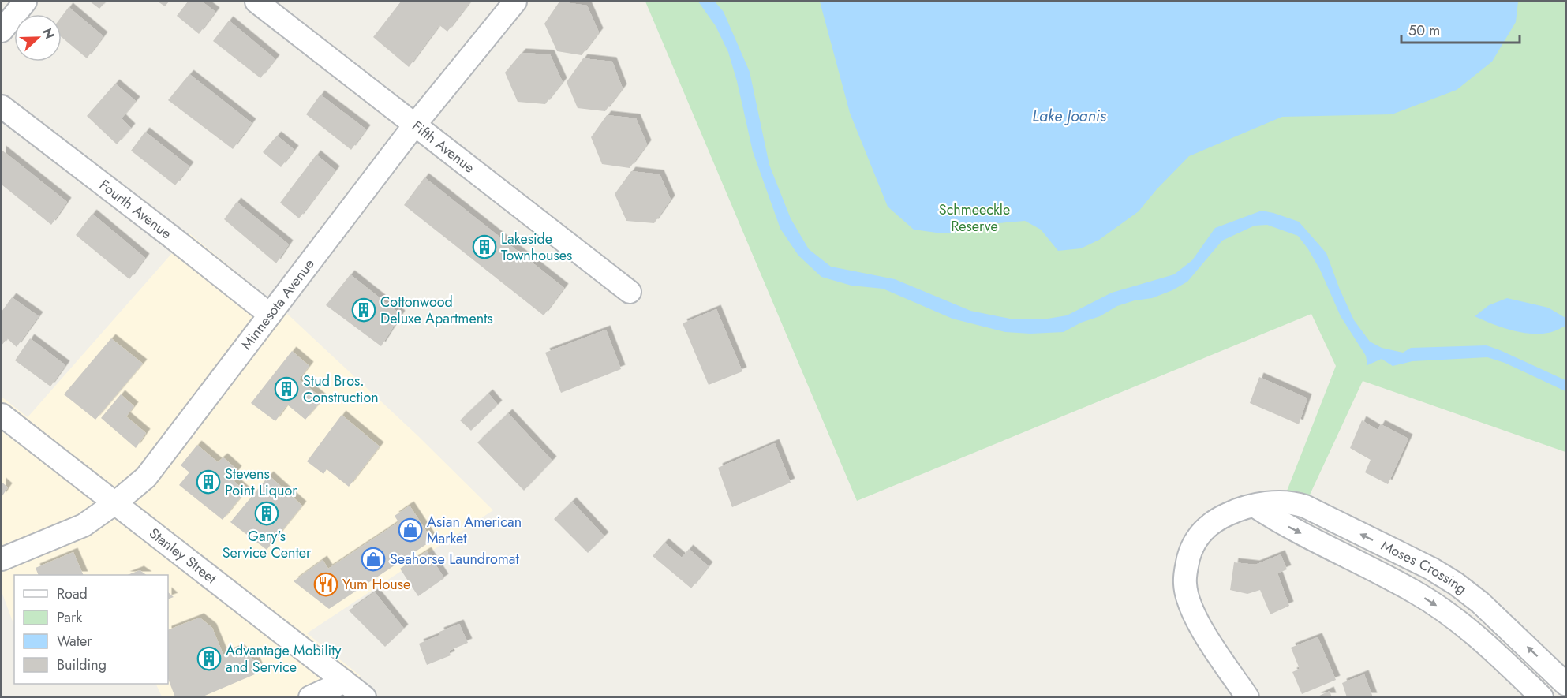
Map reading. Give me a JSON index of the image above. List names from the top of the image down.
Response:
{
  "streets": {
    "street": [
      "Fifth Avenue",
      "Fourth Avenue",
      "Minnesota Avenue",
      "Stanley Street",
      "Moses Crossing"
    ]
  },
  "crossings": [
    ["Fifth Avenue", "Minnesota Avenue"],
    ["Fourth Avenue", "Minnesota Avenue"],
    ["Minnesota Avenue", "Stanley Street"]
  ],
  "water": ["Lake Joanis"],
  "parks": ["Schmeeckle Reserve"],
  "places": {
    "building": [
      "Lakeside Townhouses",
      "Cottonwood Deluxe Apartments",
      "Stud Bros. Construction",
      "Stevens Point Liquor",
      "Gary's Service Center",
      "Advantage Mobility and Service"
    ],
    "shop": ["Asian American Market", "Seahorse Laundromat"],
    "restaurant": ["Yum House"]
  },
  "legend": [
    "Road",
    "Park",
    "Water",
    "Building"
  ],
  "scale_bar": "50 m",
  "north": "right"
}
